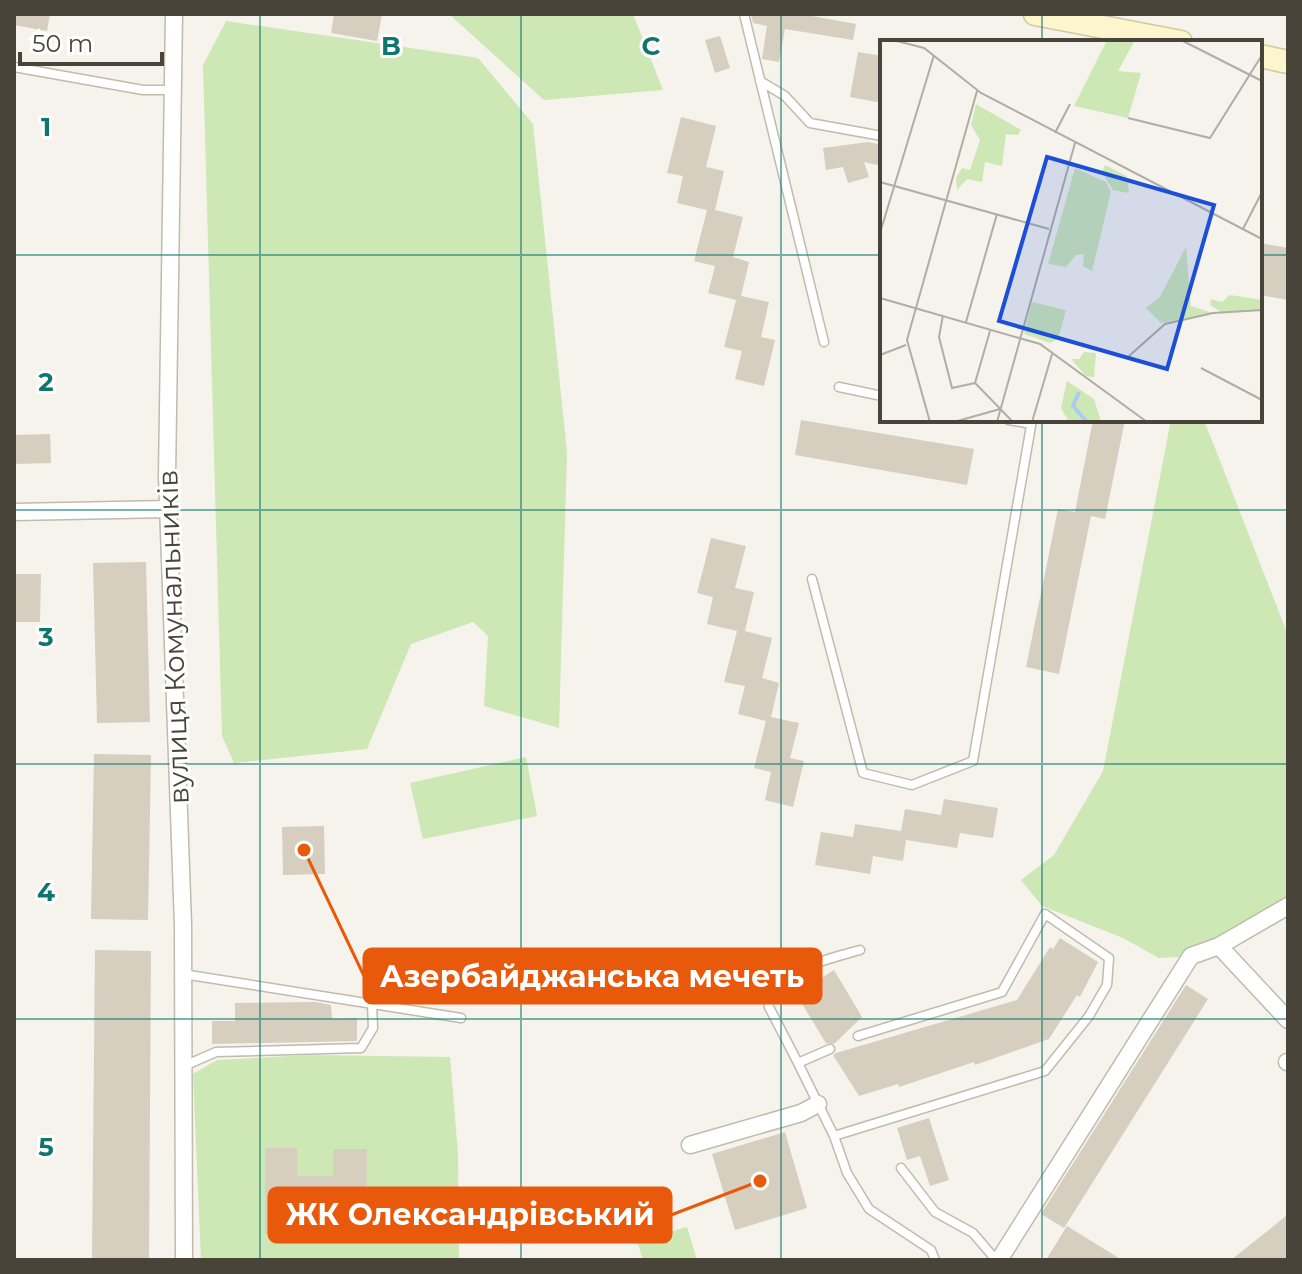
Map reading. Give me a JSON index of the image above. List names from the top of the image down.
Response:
{
  "streets": {
    "street": ["вулиця Комунальників"]
  },
  "places": ["Азербайджанська мечеть", "ЖК Олександрівський"],
  "scale_bar": "50 m",
  "grid": {
    "columns": ["B", "C"],
    "rows": [
      "1",
      "2",
      "3",
      "4",
      "5"
    ]
  }
}
